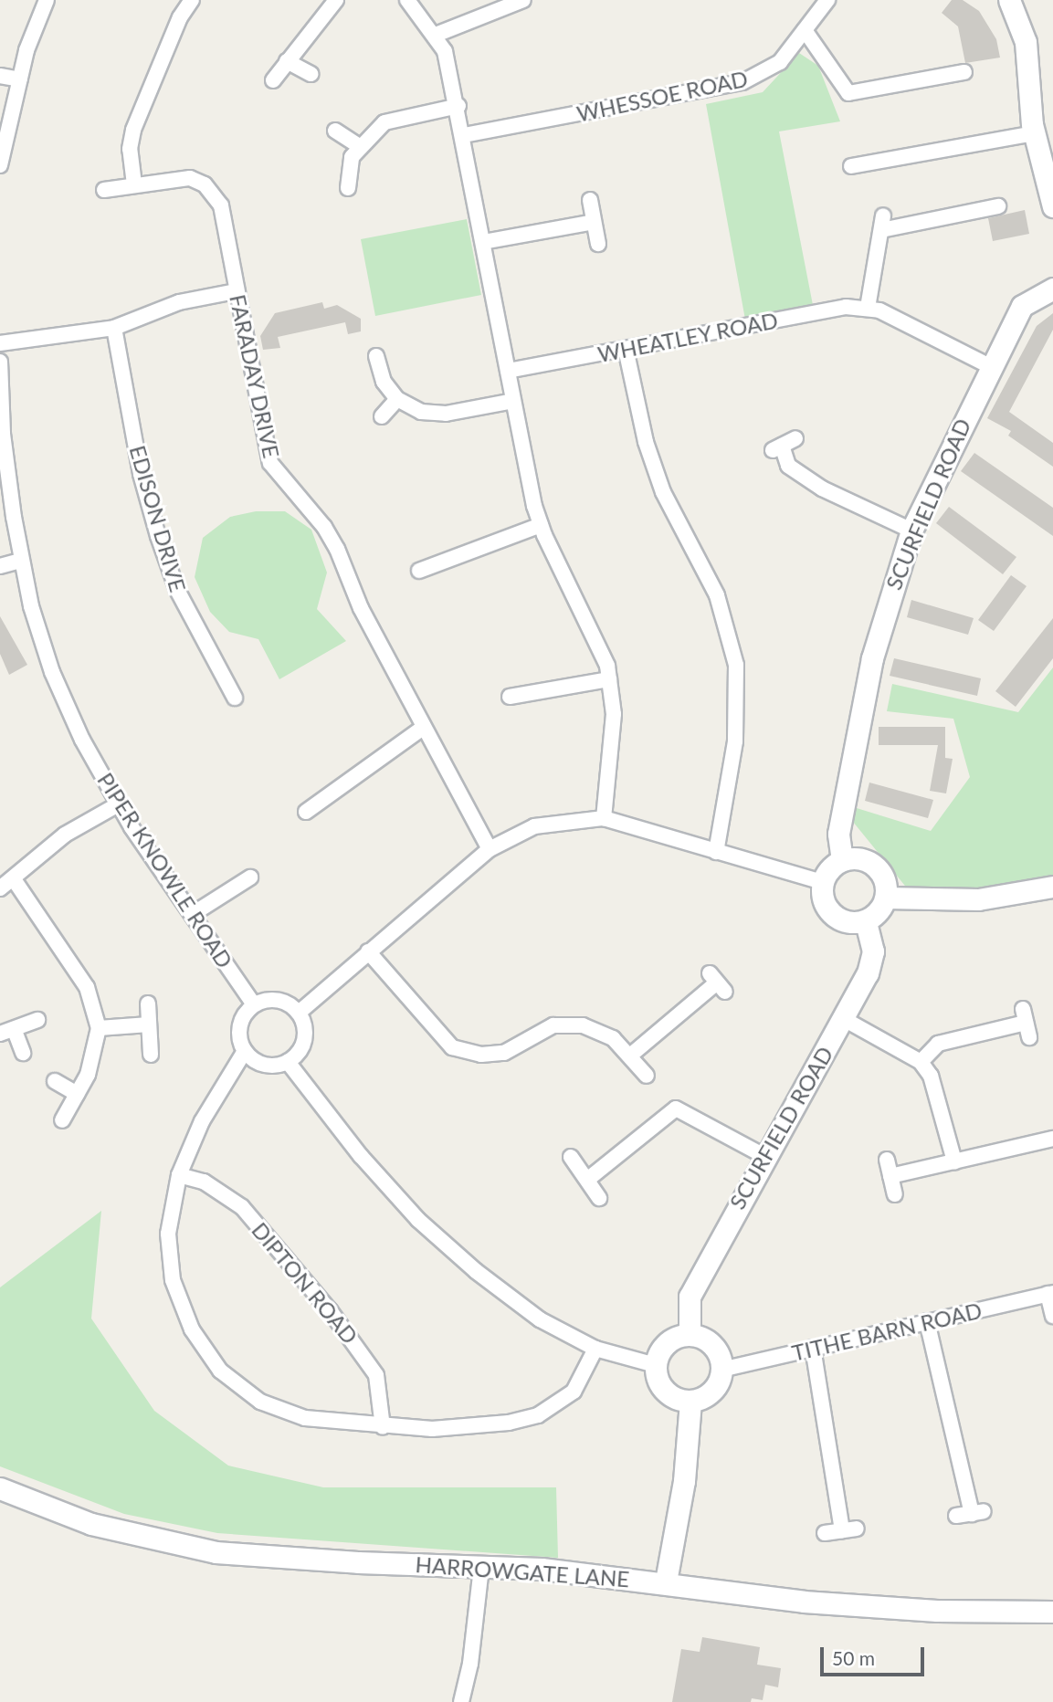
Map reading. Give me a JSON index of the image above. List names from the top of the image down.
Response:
{
  "streets": {
    "street": [
      "WHESSOE ROAD",
      "WHEATLEY ROAD",
      "FARADAY DRIVE",
      "SCURFIELD ROAD",
      "EDISON DRIVE",
      "PIPER KNOWLE ROAD",
      "DIPTON ROAD",
      "TITHE BARN ROAD",
      "HARROWGATE LANE"
    ]
  },
  "crossings": [
    ["WHEATLEY ROAD", "SCURFIELD ROAD"],
    ["SCURFIELD ROAD", "TITHE BARN ROAD"]
  ],
  "scale_bar": "50 m"
}
